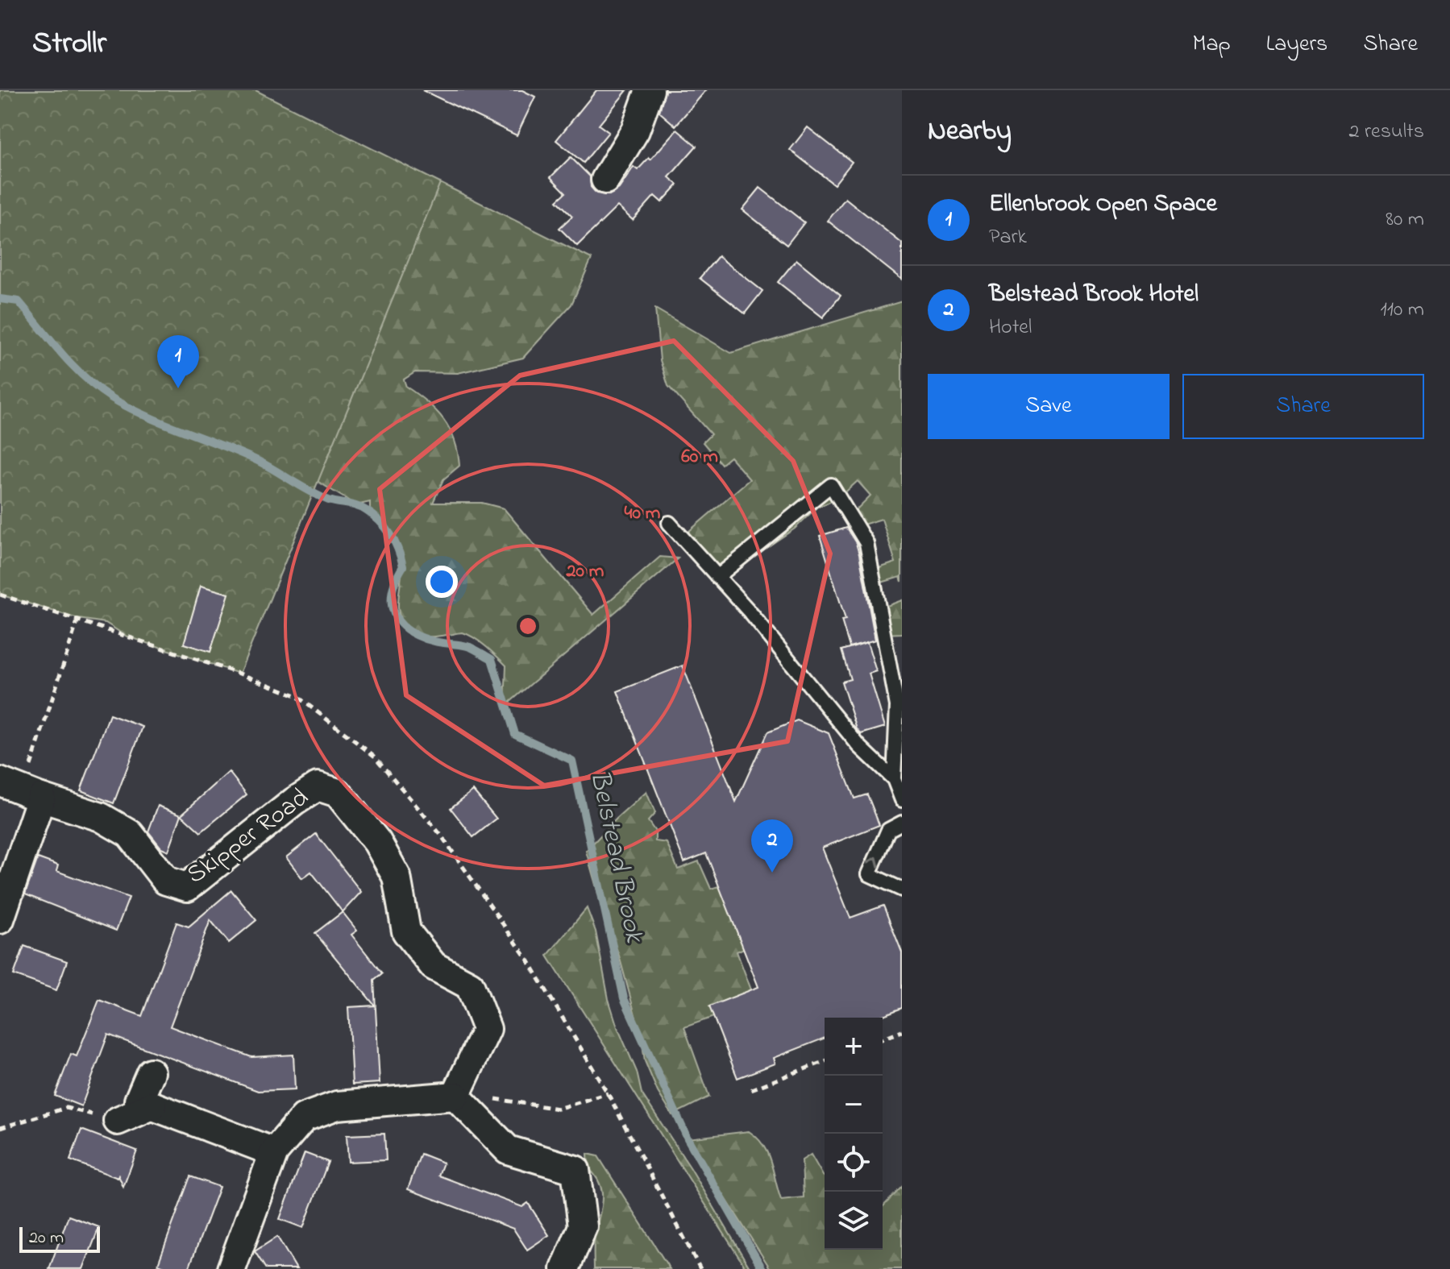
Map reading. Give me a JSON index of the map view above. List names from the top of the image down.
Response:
{
  "streets": {
    "street": ["Skipper Road"]
  },
  "water": ["Belstead Brook"],
  "scale_bar": "20 m",
  "page": {
    "header": "Strollr",
    "nav": ["Map", "Layers", "Share"],
    "heading": ["Nearby", "2 results"],
    "list": [
      {
        "mark": "1",
        "name": "Ellenbrook Open Space",
        "note": "Park",
        "value": "80 m"
      },
      {
        "mark": "2",
        "name": "Belstead Brook Hotel",
        "note": "Hotel",
        "value": "110 m"
      }
    ],
    "pins": ["1", "2"],
    "buttons": ["Save", "Share"],
    "map_buttons": ["+", "−"],
    "scale": "20 m"
  },
  "rings": ["60 m", "40 m", "20 m"]
}
